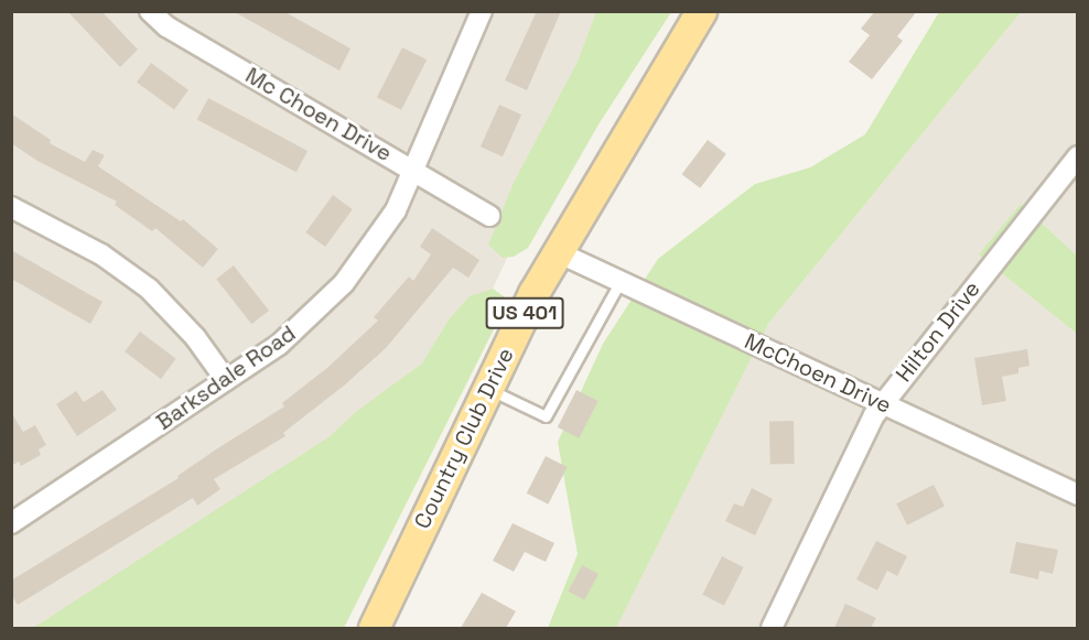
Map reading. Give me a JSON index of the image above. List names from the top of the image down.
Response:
{
  "streets": {
    "main road": ["US 401", "Country Club Drive"],
    "street": [
      "Mc Choen Drive",
      "Hilton Drive",
      "McChoen Drive",
      "Barksdale Road"
    ]
  },
  "crossings": [
    ["Mc Choen Drive", "Barksdale Road"],
    ["Hilton Drive", "McChoen Drive"],
    ["McChoen Drive", "Country Club Drive"]
  ]
}
